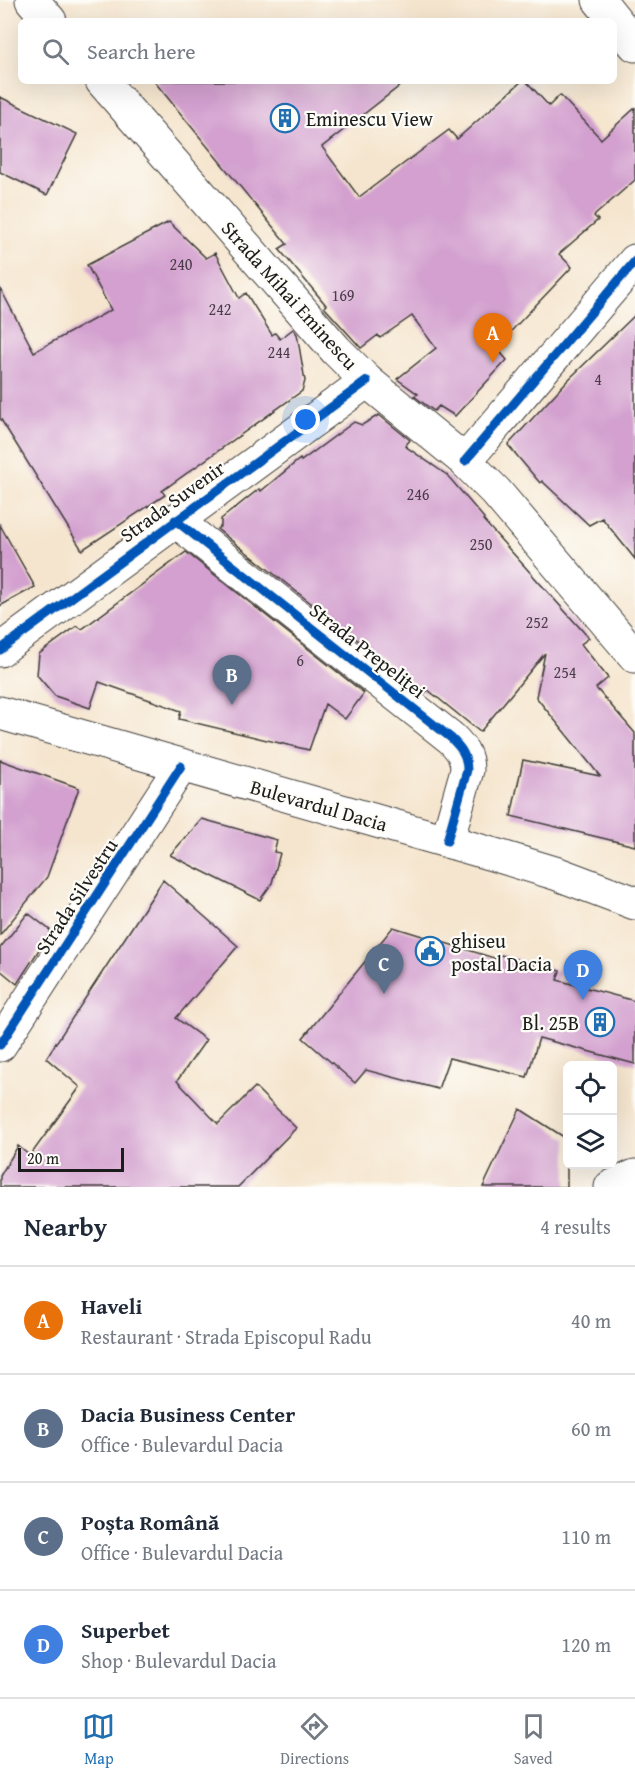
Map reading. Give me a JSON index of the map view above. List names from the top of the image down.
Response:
{
  "streets": {
    "street": [
      "Strada Mihai Eminescu",
      "Strada Suvenir",
      "Strada Prepeliței",
      "Bulevardul Dacia",
      "Strada Silvestru"
    ]
  },
  "crossings": [
    ["Strada Mihai Eminescu", "Strada Suvenir"],
    ["Strada Suvenir", "Strada Prepeliței"],
    ["Strada Prepeliței", "Bulevardul Dacia"],
    ["Bulevardul Dacia", "Strada Silvestru"]
  ],
  "places": {
    "building": ["Eminescu View", "Bl. 25B"],
    "public building": ["ghiseu postal Dacia"]
  },
  "house_numbers": [
    "240",
    "169",
    "242",
    "244",
    "4",
    "246",
    "250",
    "252",
    "6",
    "254"
  ],
  "scale_bar": "20 m",
  "page": {
    "search": "Search here",
    "pins": [
      "A",
      "B",
      "C",
      "D"
    ],
    "scale": "20 m",
    "heading": ["Nearby", "4 results"],
    "list": [
      {
        "mark": "A",
        "name": "Haveli",
        "note": "Restaurant · Strada Episcopul Radu",
        "value": "40 m"
      },
      {
        "mark": "B",
        "name": "Dacia Business Center",
        "note": "Office · Bulevardul Dacia",
        "value": "60 m"
      },
      {
        "mark": "C",
        "name": "Poșta Română",
        "note": "Office · Bulevardul Dacia",
        "value": "110 m"
      },
      {
        "mark": "D",
        "name": "Superbet",
        "note": "Shop · Bulevardul Dacia",
        "value": "120 m"
      }
    ],
    "nav": ["Map", "Directions", "Saved"]
  }
}
